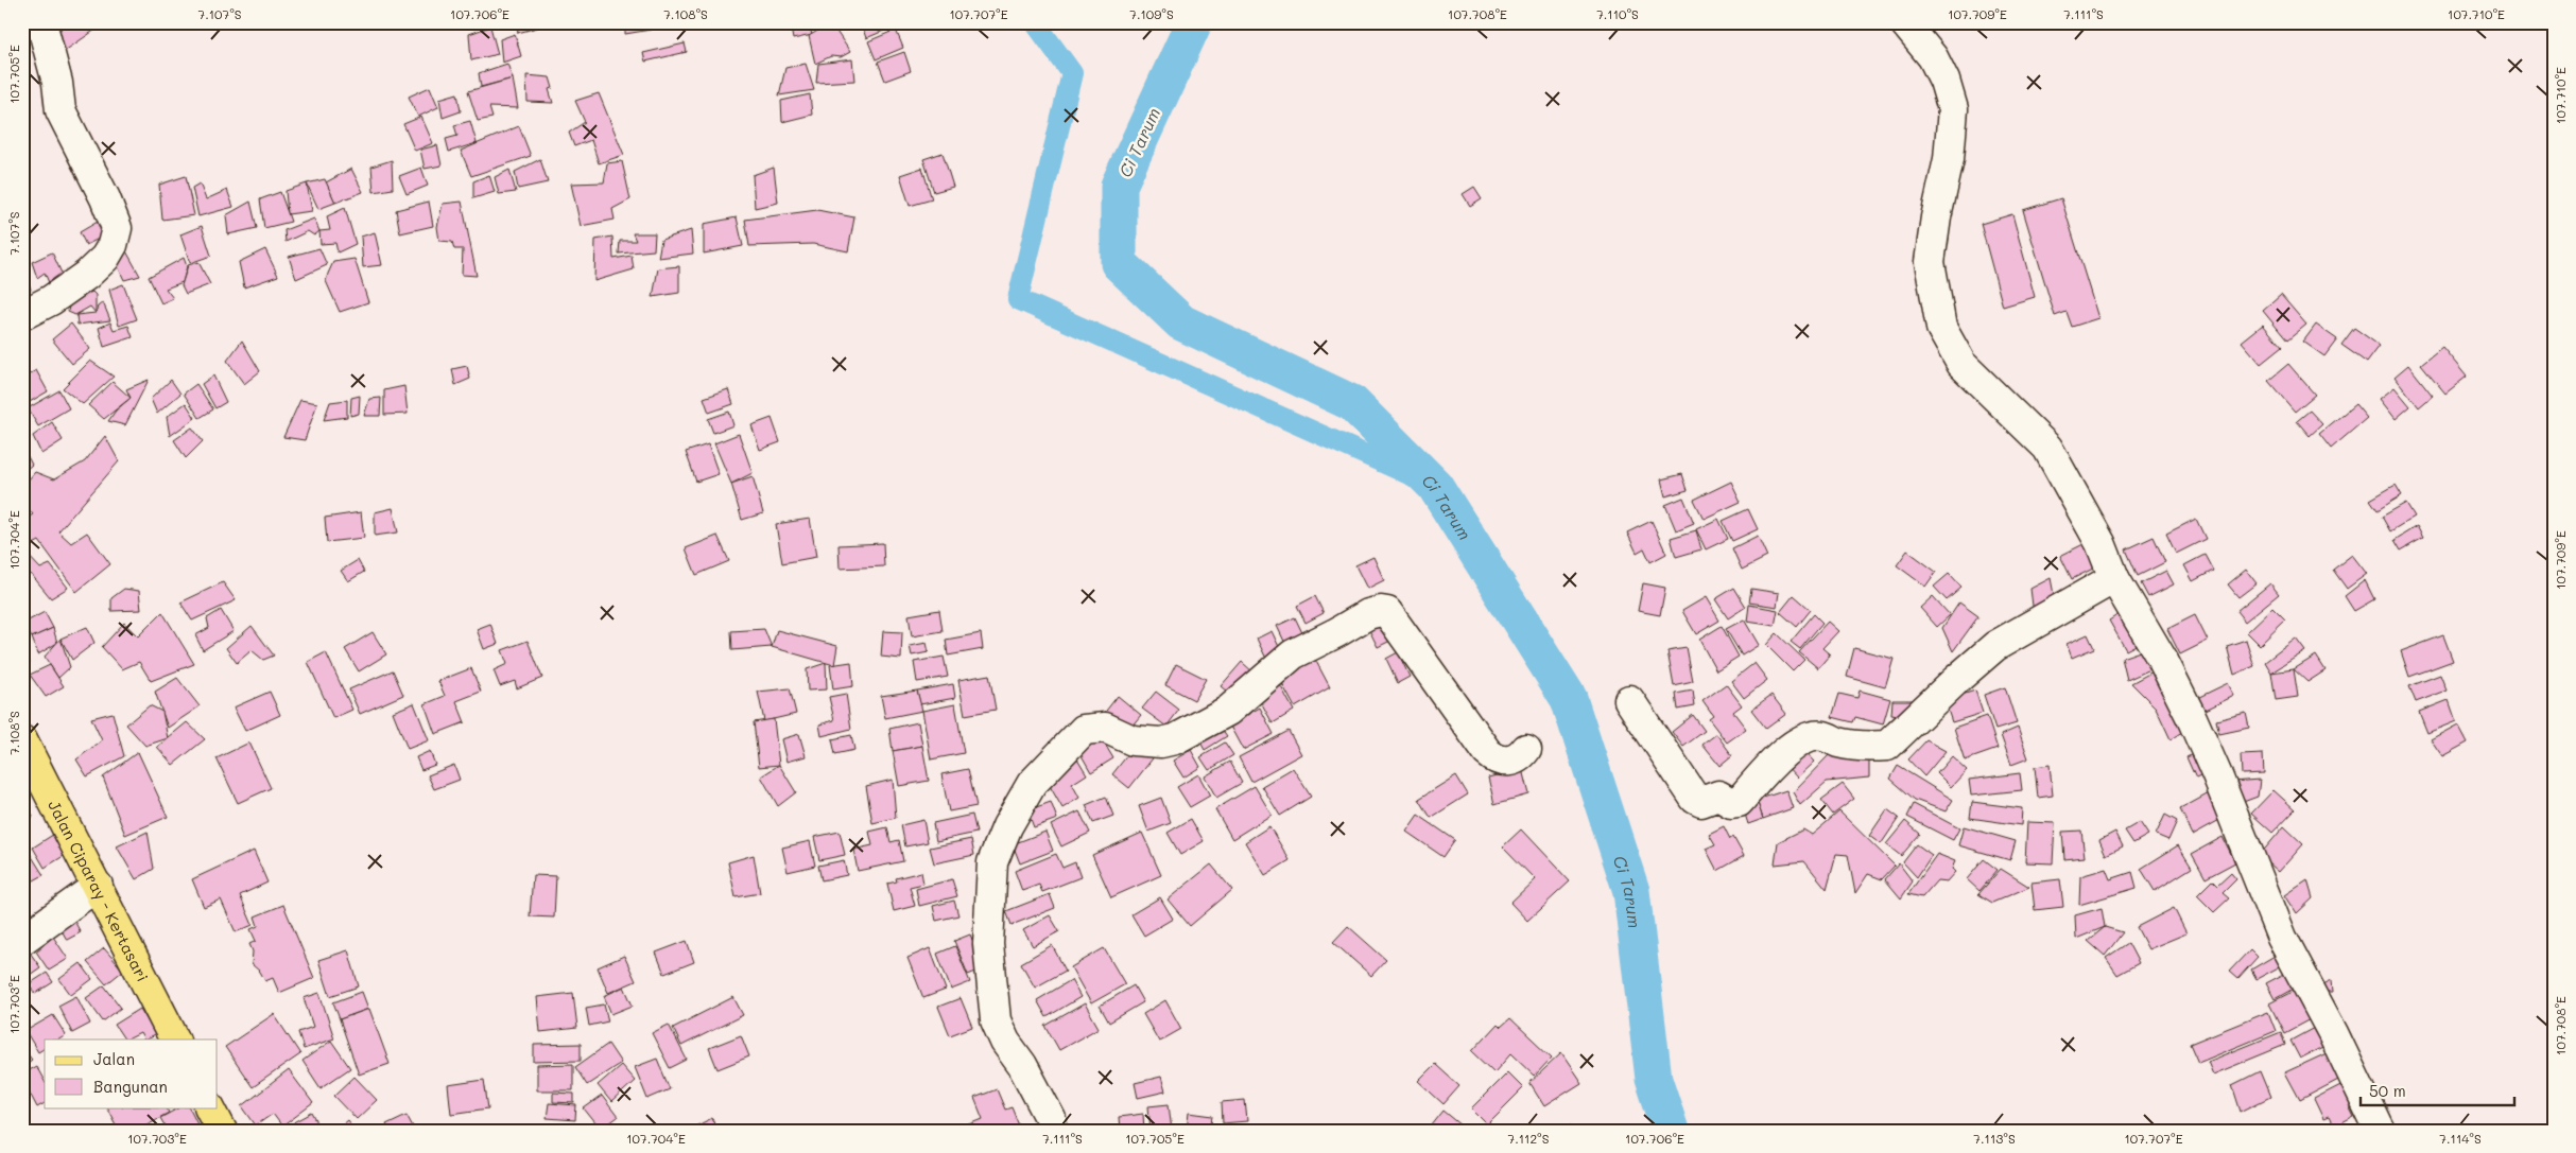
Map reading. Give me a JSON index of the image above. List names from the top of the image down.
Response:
{
  "streets": {
    "main road": ["Jalan Ciparay - Kertasari"]
  },
  "water": ["Ci Tarum"],
  "legend": ["Jalan", "Bangunan"],
  "scale_bar": "50 m",
  "coordinates": [
    "7.107°S",
    "107.706°E",
    "7.108°S",
    "107.707°E",
    "7.109°S",
    "107.708°E",
    "7.110°S",
    "107.709°E",
    "7.111°S",
    "107.710°E",
    "107.705°E",
    "107.704°E",
    "107.703°E",
    "7.112°S",
    "7.113°S",
    "7.114°S"
  ]
}
